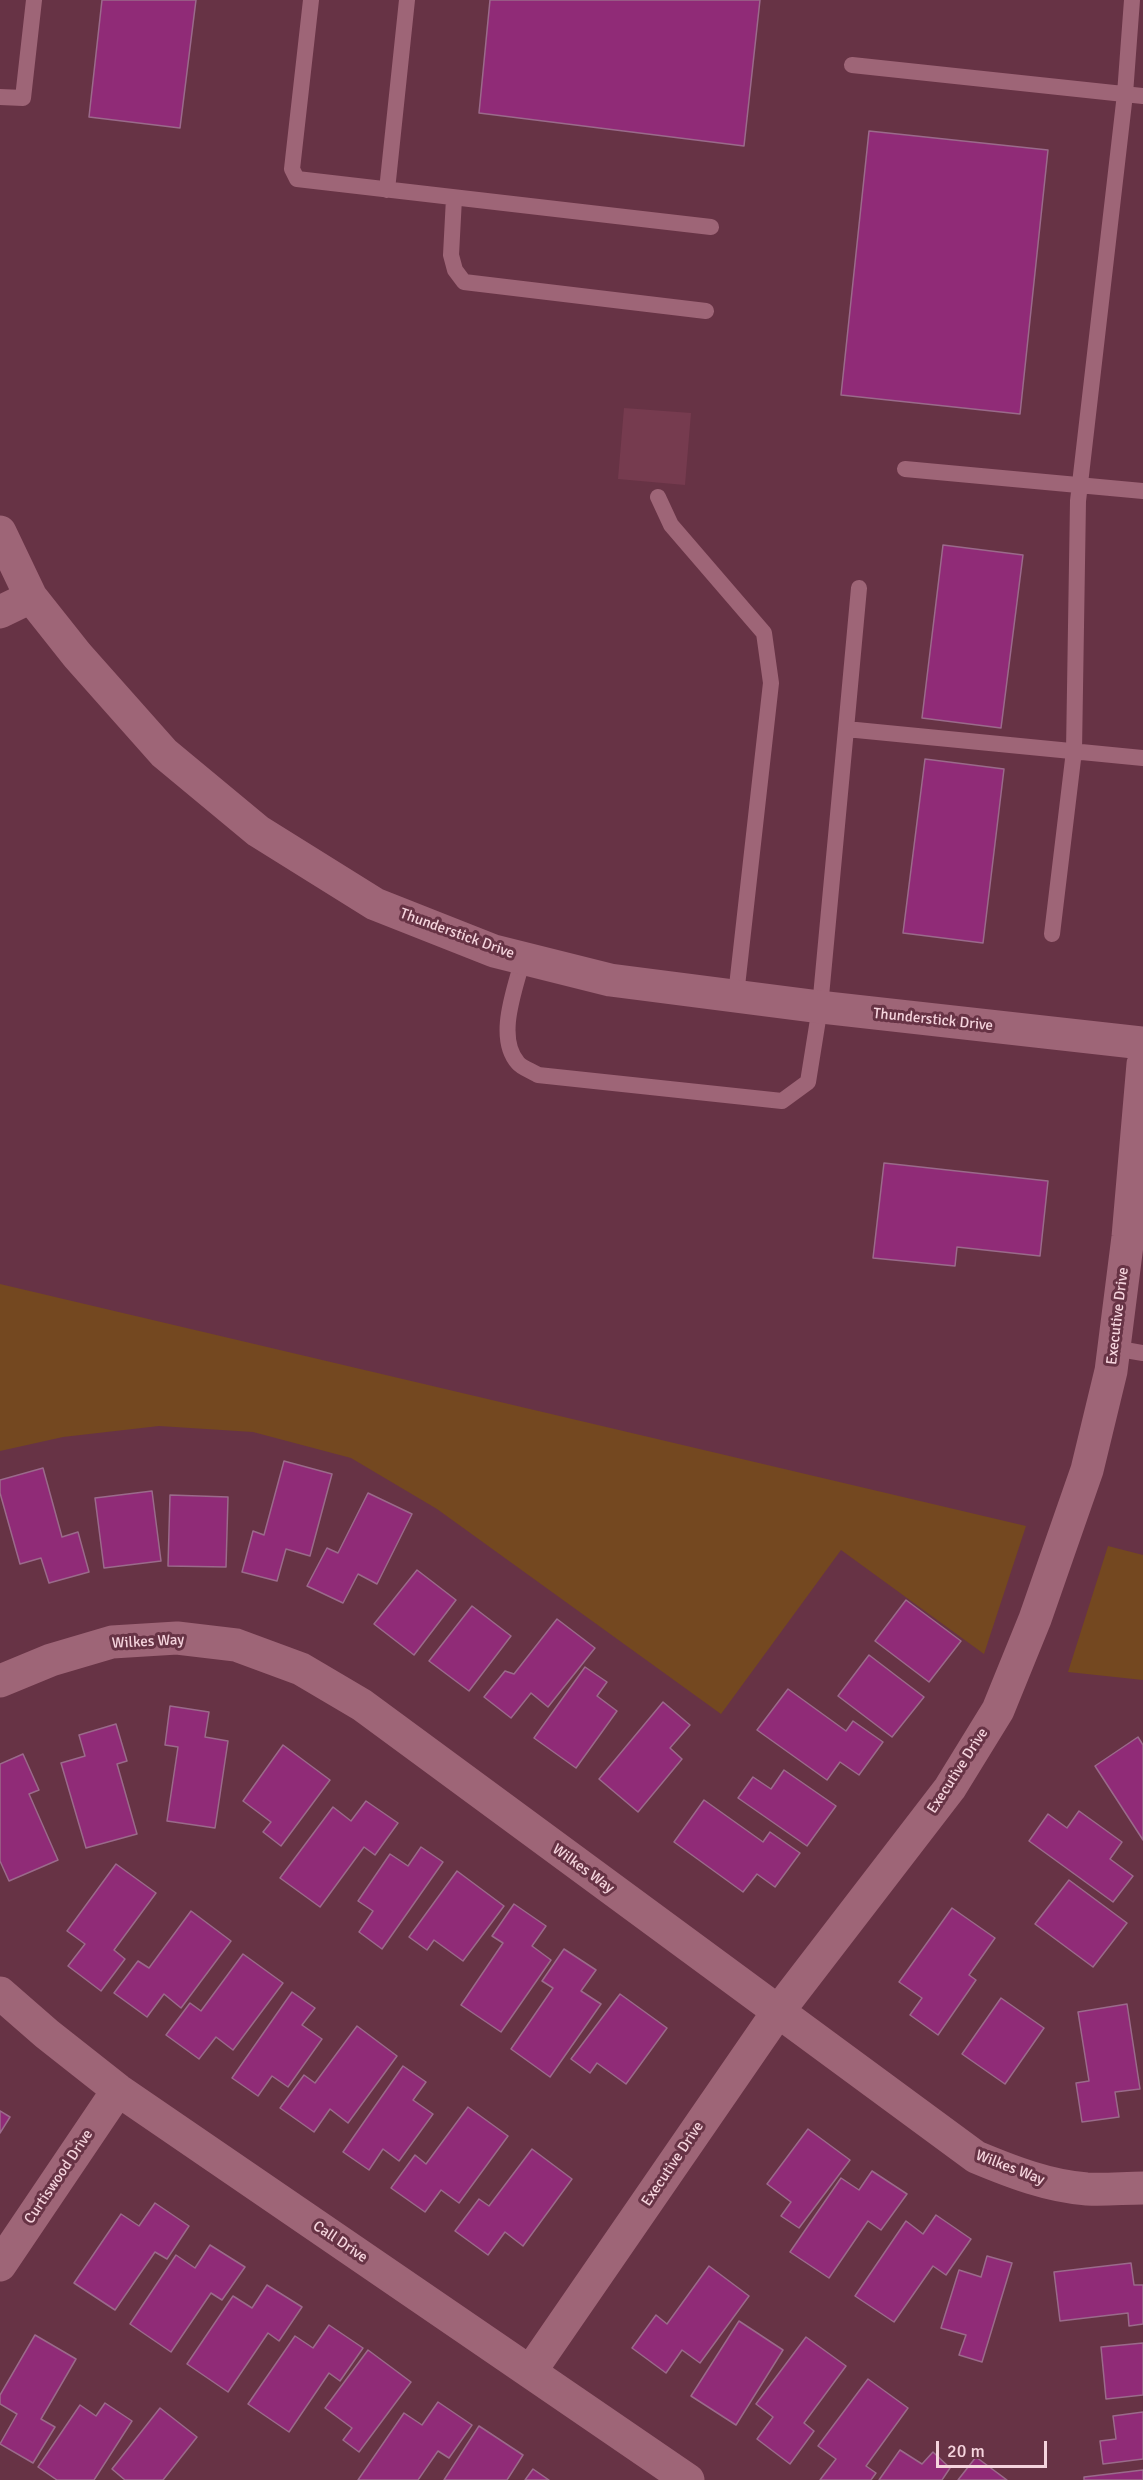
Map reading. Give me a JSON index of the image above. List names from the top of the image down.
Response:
{
  "streets": {
    "street": [
      "Thunderstick Drive",
      "Executive Drive",
      "Wilkes Way",
      "Curtiswood Drive",
      "Call Drive"
    ]
  },
  "crossings": [
    ["Executive Drive", "Wilkes Way"],
    ["Executive Drive", "Call Drive"],
    ["Curtiswood Drive", "Call Drive"]
  ],
  "scale_bar": "20 m"
}
